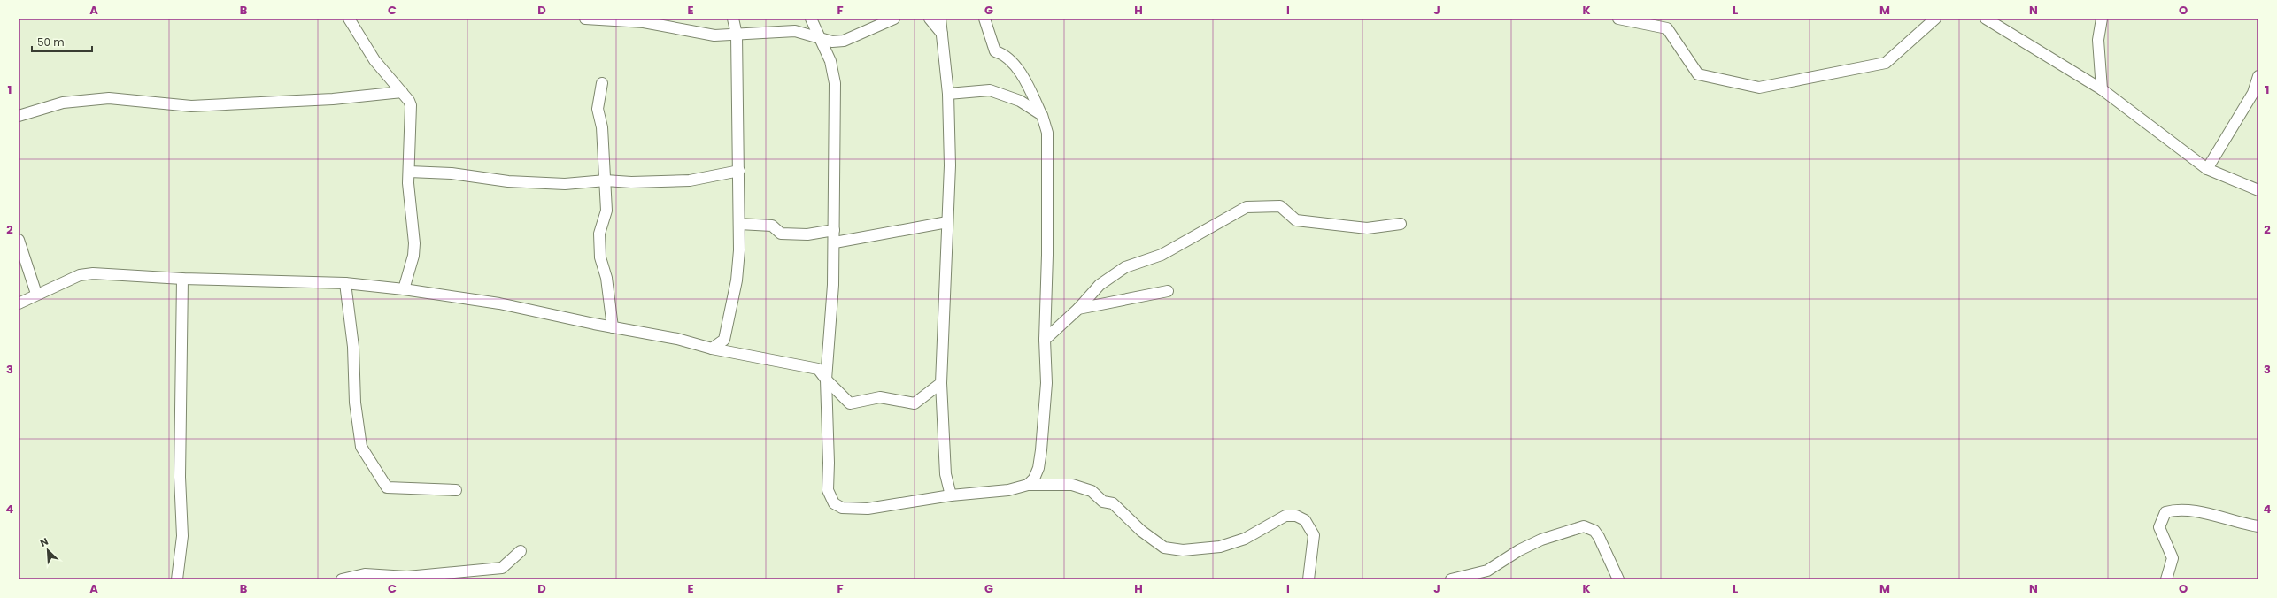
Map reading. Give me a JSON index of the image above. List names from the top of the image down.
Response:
{
  "scale_bar": "50 m",
  "north": "top left",
  "grid": {
    "columns": [
      "A",
      "B",
      "C",
      "D",
      "E",
      "F",
      "G",
      "H",
      "I",
      "J",
      "K",
      "L",
      "M",
      "N",
      "O"
    ],
    "rows": [
      "1",
      "2",
      "3",
      "4"
    ]
  }
}
